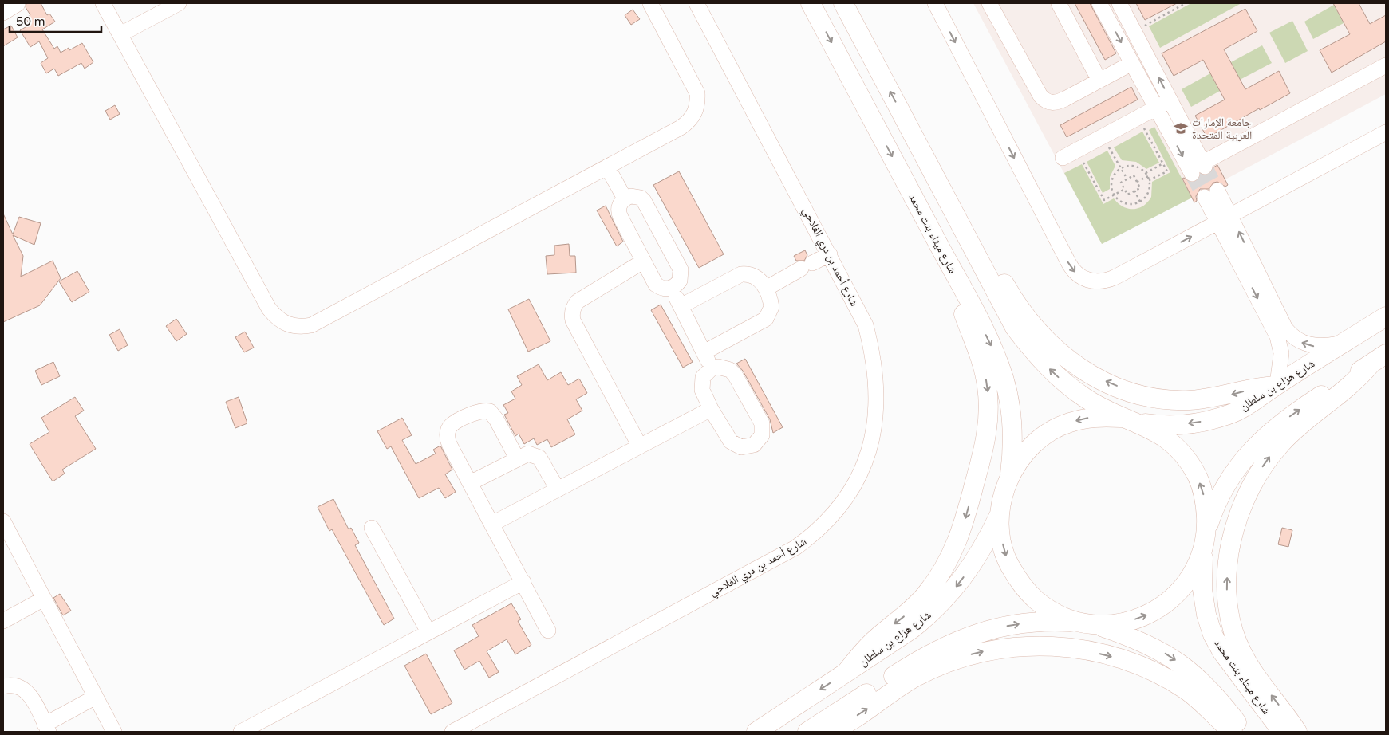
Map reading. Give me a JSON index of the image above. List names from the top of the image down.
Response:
{
  "streets": {
    "main road": ["شارع ميثاء بنت محمد", "شارع هزاع بن سلطان"],
    "street": ["شارع أحمد بن دري الفلاحي"]
  },
  "places": {
    "school or university": ["جامعة الإمارات العربية المتحدة"]
  },
  "scale_bar": "50 m"
}
